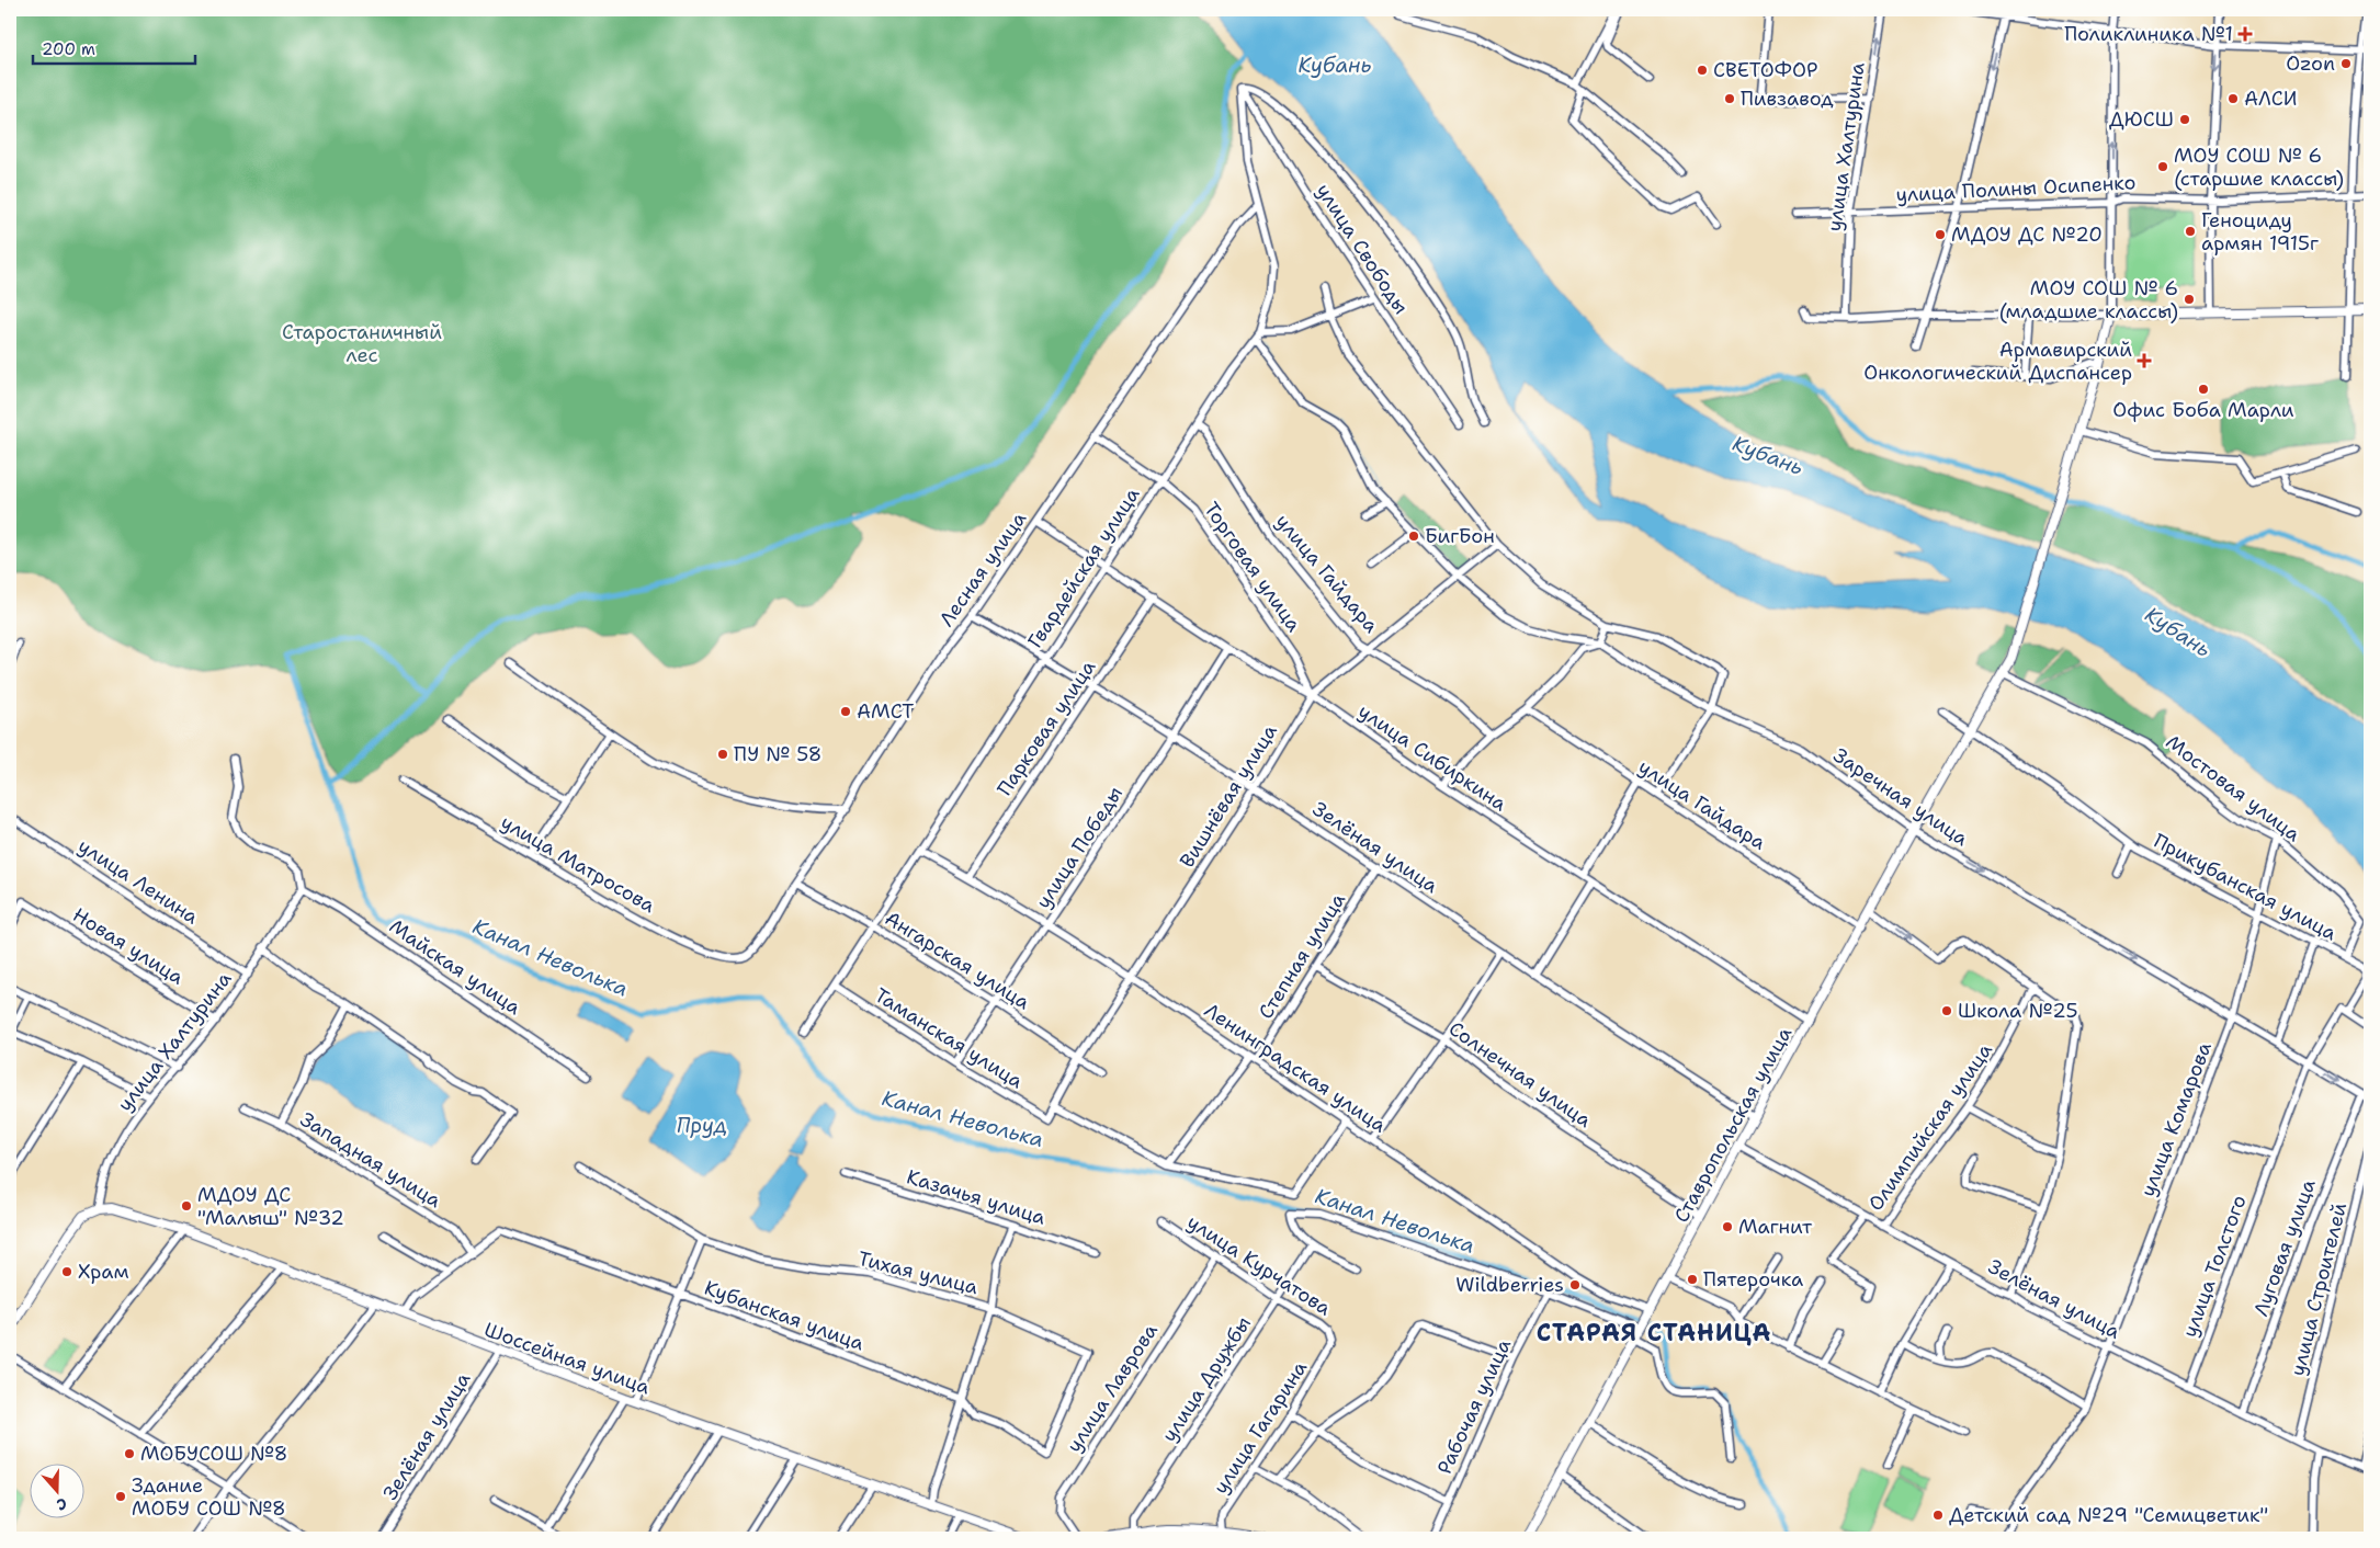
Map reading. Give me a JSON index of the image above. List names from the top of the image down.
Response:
{
  "streets": {
    "main road": ["Ставропольская улица", "Шоссейная улица"],
    "street": [
      "улица Халтурина",
      "улица Полины Осипенко",
      "улица Свободы",
      "Торговая улица",
      "Гвардейская улица",
      "Лесная улица",
      "улица Гайдара",
      "Парковая улица",
      "улица Сибиркина",
      "Мостовая улица",
      "Вишнёвая улица",
      "Заречная улица",
      "улица Победы",
      "Зелёная улица",
      "улица Матросова",
      "улица Ленина",
      "Прикубанская улица",
      "Новая улица",
      "Степная улица",
      "Ангарская улица",
      "Майская улица",
      "Таманская улица",
      "Ленинградская улица",
      "Солнечная улица",
      "улица Комарова",
      "Олимпийская улица",
      "Западная улица",
      "Казачья улица",
      "Луговая улица",
      "улица Курчатова",
      "улица Толстого",
      "Тихая улица",
      "улица Строителей",
      "Кубанская улица",
      "улица Дружбы",
      "улица Лаврова",
      "Рабочая улица",
      "улица Гагарина"
    ]
  },
  "crossings": [
    ["улица Халтурина", "улица Полины Осипенко"],
    ["улица Халтурина", "улица Ленина"],
    ["улица Халтурина", "Новая улица"],
    ["улица Халтурина", "Майская улица"],
    ["улица Халтурина", "Шоссейная улица"],
    ["улица Свободы", "Гвардейская улица"],
    ["Торговая улица", "Гвардейская улица"],
    ["Торговая улица", "Лесная улица"],
    ["Торговая улица", "улица Сибиркина"],
    ["Торговая улица", "Вишнёвая улица"],
    ["Гвардейская улица", "Лесная улица"],
    ["Гвардейская улица", "улица Гайдара"],
    ["Гвардейская улица", "улица Сибиркина"],
    ["Гвардейская улица", "Заречная улица"],
    ["Гвардейская улица", "Зелёная улица"],
    ["Гвардейская улица", "Ангарская улица"],
    ["Гвардейская улица", "Таманская улица"],
    ["Гвардейская улица", "Ленинградская улица"],
    ["Лесная улица", "улица Сибиркина"],
    ["Лесная улица", "Зелёная улица"],
    ["Лесная улица", "улица Матросова"],
    ["Лесная улица", "Ангарская улица"],
    ["улица Гайдара", "Вишнёвая улица"],
    ["улица Гайдара", "Ставропольская улица"],
    ["Парковая улица", "улица Сибиркина"],
    ["Парковая улица", "Зелёная улица"],
    ["Парковая улица", "Ленинградская улица"],
    ["улица Сибиркина", "Вишнёвая улица"],
    ["улица Сибиркина", "улица Победы"],
    ["улица Сибиркина", "Ставропольская улица"],
    ["Мостовая улица", "Прикубанская улица"],
    ["Мостовая улица", "улица Комарова"],
    ["Мостовая улица", "Ставропольская улица"],
    ["Вишнёвая улица", "Заречная улица"],
    ["Вишнёвая улица", "Зелёная улица"],
    ["Вишнёвая улица", "Ангарская улица"],
    ["Вишнёвая улица", "Таманская улица"],
    ["Вишнёвая улица", "Ленинградская улица"],
    ["Заречная улица", "улица Комарова"],
    ["Заречная улица", "Ставропольская улица"],
    ["Заречная улица", "Луговая улица"],
    ["Заречная улица", "улица Толстого"],
    ["улица Победы", "Зелёная улица"],
    ["улица Победы", "Ангарская улица"],
    ["улица Победы", "Таманская улица"],
    ["улица Победы", "Ленинградская улица"],
    ["Зелёная улица", "Степная улица"],
    ["Зелёная улица", "улица Комарова"],
    ["Зелёная улица", "Ставропольская улица"],
    ["Зелёная улица", "Олимпийская улица"],
    ["Зелёная улица", "Луговая улица"],
    ["Зелёная улица", "улица Толстого"],
    ["Зелёная улица", "улица Строителей"],
    ["Зелёная улица", "Шоссейная улица"],
    ["Прикубанская улица", "улица Комарова"],
    ["Прикубанская улица", "Ставропольская улица"],
    ["Прикубанская улица", "улица Толстого"],
    ["Степная улица", "Ленинградская улица"],
    ["Степная улица", "Солнечная улица"],
    ["Ленинградская улица", "Ставропольская улица"],
    ["Солнечная улица", "Ставропольская улица"],
    ["Западная улица", "Кубанская улица"],
    ["улица Курчатова", "улица Дружбы"],
    ["улица Курчатова", "улица Лаврова"],
    ["улица Курчатова", "улица Гагарина"],
    ["Тихая улица", "Кубанская улица"]
  ],
  "districts": ["СТАРАЯ СТАНИЦА"],
  "water": ["Кубань", "Канал Неволька", "Пруд"],
  "parks": ["Старостаничный лес"],
  "places": {
    "health": ["Поликлиника №1", "Армавирский Онкологический Диспансер"],
    "other": [
      "Ozon",
      "СВЕТОФОР",
      "Пивзавод",
      "АЛСИ",
      "ДЮСШ",
      "МОУ СОШ № 6 (старшие классы)",
      "Геноциду армян 1915г",
      "МДОУ ДС №20",
      "МОУ СОШ № 6 (младшие классы)",
      "Офис Боба Марли",
      "БигБон",
      "АМСТ",
      "ПУ № 58",
      "Школа №25",
      "МДОУ ДС \"Малыш\" №32",
      "Магнит",
      "Храм",
      "Пятерочка",
      "Wildberries",
      "МОБУСОШ №8",
      "Здание МОБУ СОШ №8",
      "Детский сад №29 \"Семицветик\""
    ]
  },
  "scale_bar": "200 m",
  "north": "bottom"
}
